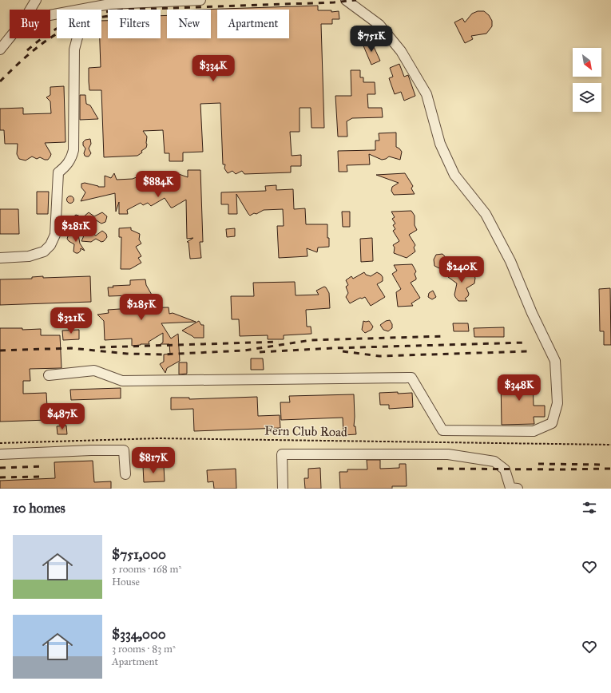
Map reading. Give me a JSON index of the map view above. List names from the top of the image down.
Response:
{
  "streets": {
    "path": ["Fern Club Road"]
  },
  "north": "bottom right",
  "page": {
    "chip": [
      "Buy",
      "Rent",
      "Filters",
      "New",
      "Apartment"
    ],
    "price": [
      "$751K",
      "$334K",
      "$884K",
      "$281K",
      "$240K",
      "$285K",
      "$321K",
      "$348K",
      "$487K",
      "$817K"
    ],
    "heading": "10 homes",
    "list": [
      {
        "name": "$751,000",
        "note": "5 rooms · 168 m² · House"
      },
      {
        "name": "$334,000",
        "note": "3 rooms · 83 m² · Apartment"
      }
    ]
  }
}
